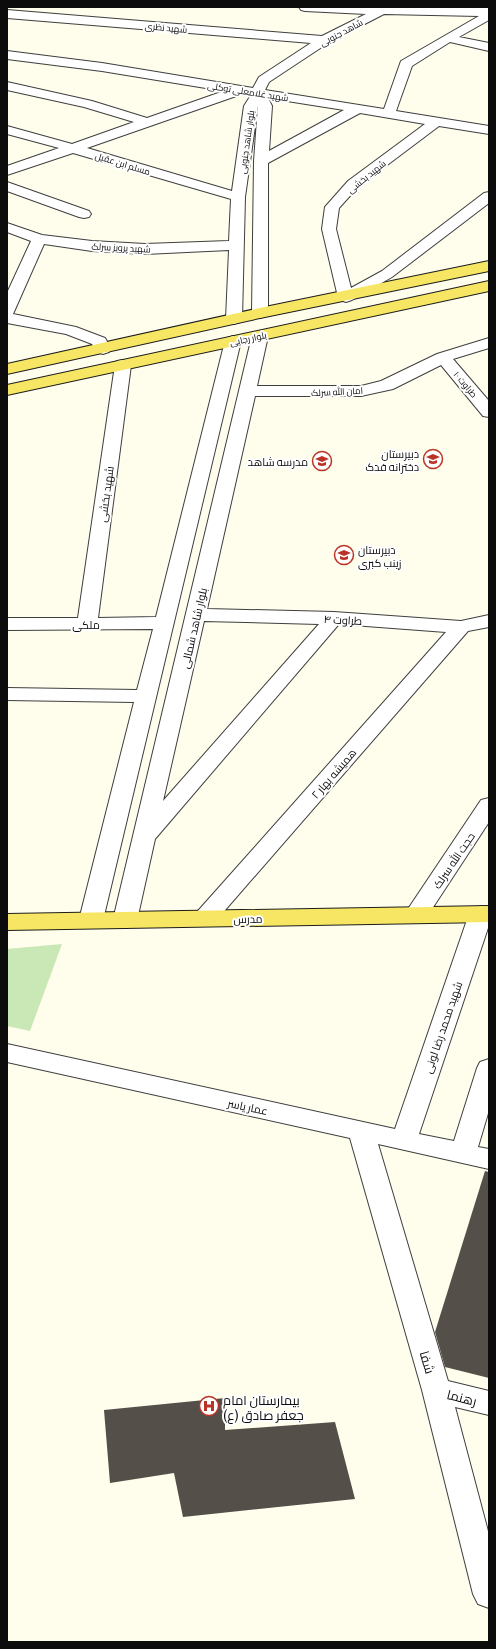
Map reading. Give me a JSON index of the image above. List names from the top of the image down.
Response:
{
  "streets": {
    "main road": ["بلوار رجایی", "مدرس"],
    "street": [
      "شهید نظری",
      "شاهد جنوبی",
      "شهید غلامعلی توکلی",
      "بلوار شاهد جنوبی",
      "مسلم ابن عقیل",
      "شهید بخشی",
      "شهید پرویز سرلک",
      "طراوت ۱۰",
      "امان الله سرلک",
      "طراوت ۴",
      "ملکی",
      "بلوار شاهد شمالی",
      "همیشه بهار ۲",
      "حجت الله سرلک",
      "شهید محمد رضا لونی",
      "عمار یاسر",
      "شفا",
      "رهنما"
    ]
  },
  "crossings": [
    ["شهید نظری", "شاهد جنوبی"],
    ["شاهد جنوبی", "شهید غلامعلی توکلی"],
    ["شاهد جنوبی", "بلوار شاهد جنوبی"],
    ["شهید غلامعلی توکلی", "بلوار شاهد جنوبی"],
    ["شهید غلامعلی توکلی", "شهید بخشی"],
    ["بلوار شاهد جنوبی", "مسلم ابن عقیل"],
    ["بلوار شاهد جنوبی", "شهید پرویز سرلک"],
    ["بلوار شاهد جنوبی", "بلوار رجایی"],
    ["شهید بخشی", "بلوار رجایی"],
    ["شهید بخشی", "ملکی"],
    ["بلوار رجایی", "بلوار شاهد شمالی"],
    ["طراوت ۱۰", "امان الله سرلک"],
    ["امان الله سرلک", "بلوار شاهد شمالی"],
    ["طراوت ۴", "بلوار شاهد شمالی"],
    ["طراوت ۴", "همیشه بهار ۲"],
    ["بلوار شاهد شمالی", "مدرس"],
    ["همیشه بهار ۲", "مدرس"],
    ["حجت الله سرلک", "مدرس"],
    ["مدرس", "شهید محمد رضا لونی"],
    ["شهید محمد رضا لونی", "عمار یاسر"],
    ["عمار یاسر", "شفا"],
    ["شفا", "رهنما"]
  ],
  "places": {
    "school or university": ["دبیرستان دخترانه فدک", "مدرسه شاهد", "دبیرستان زینب کبری"],
    "hospital": ["بیمارستان امام جعفر صادق (ع)"]
  }
}
